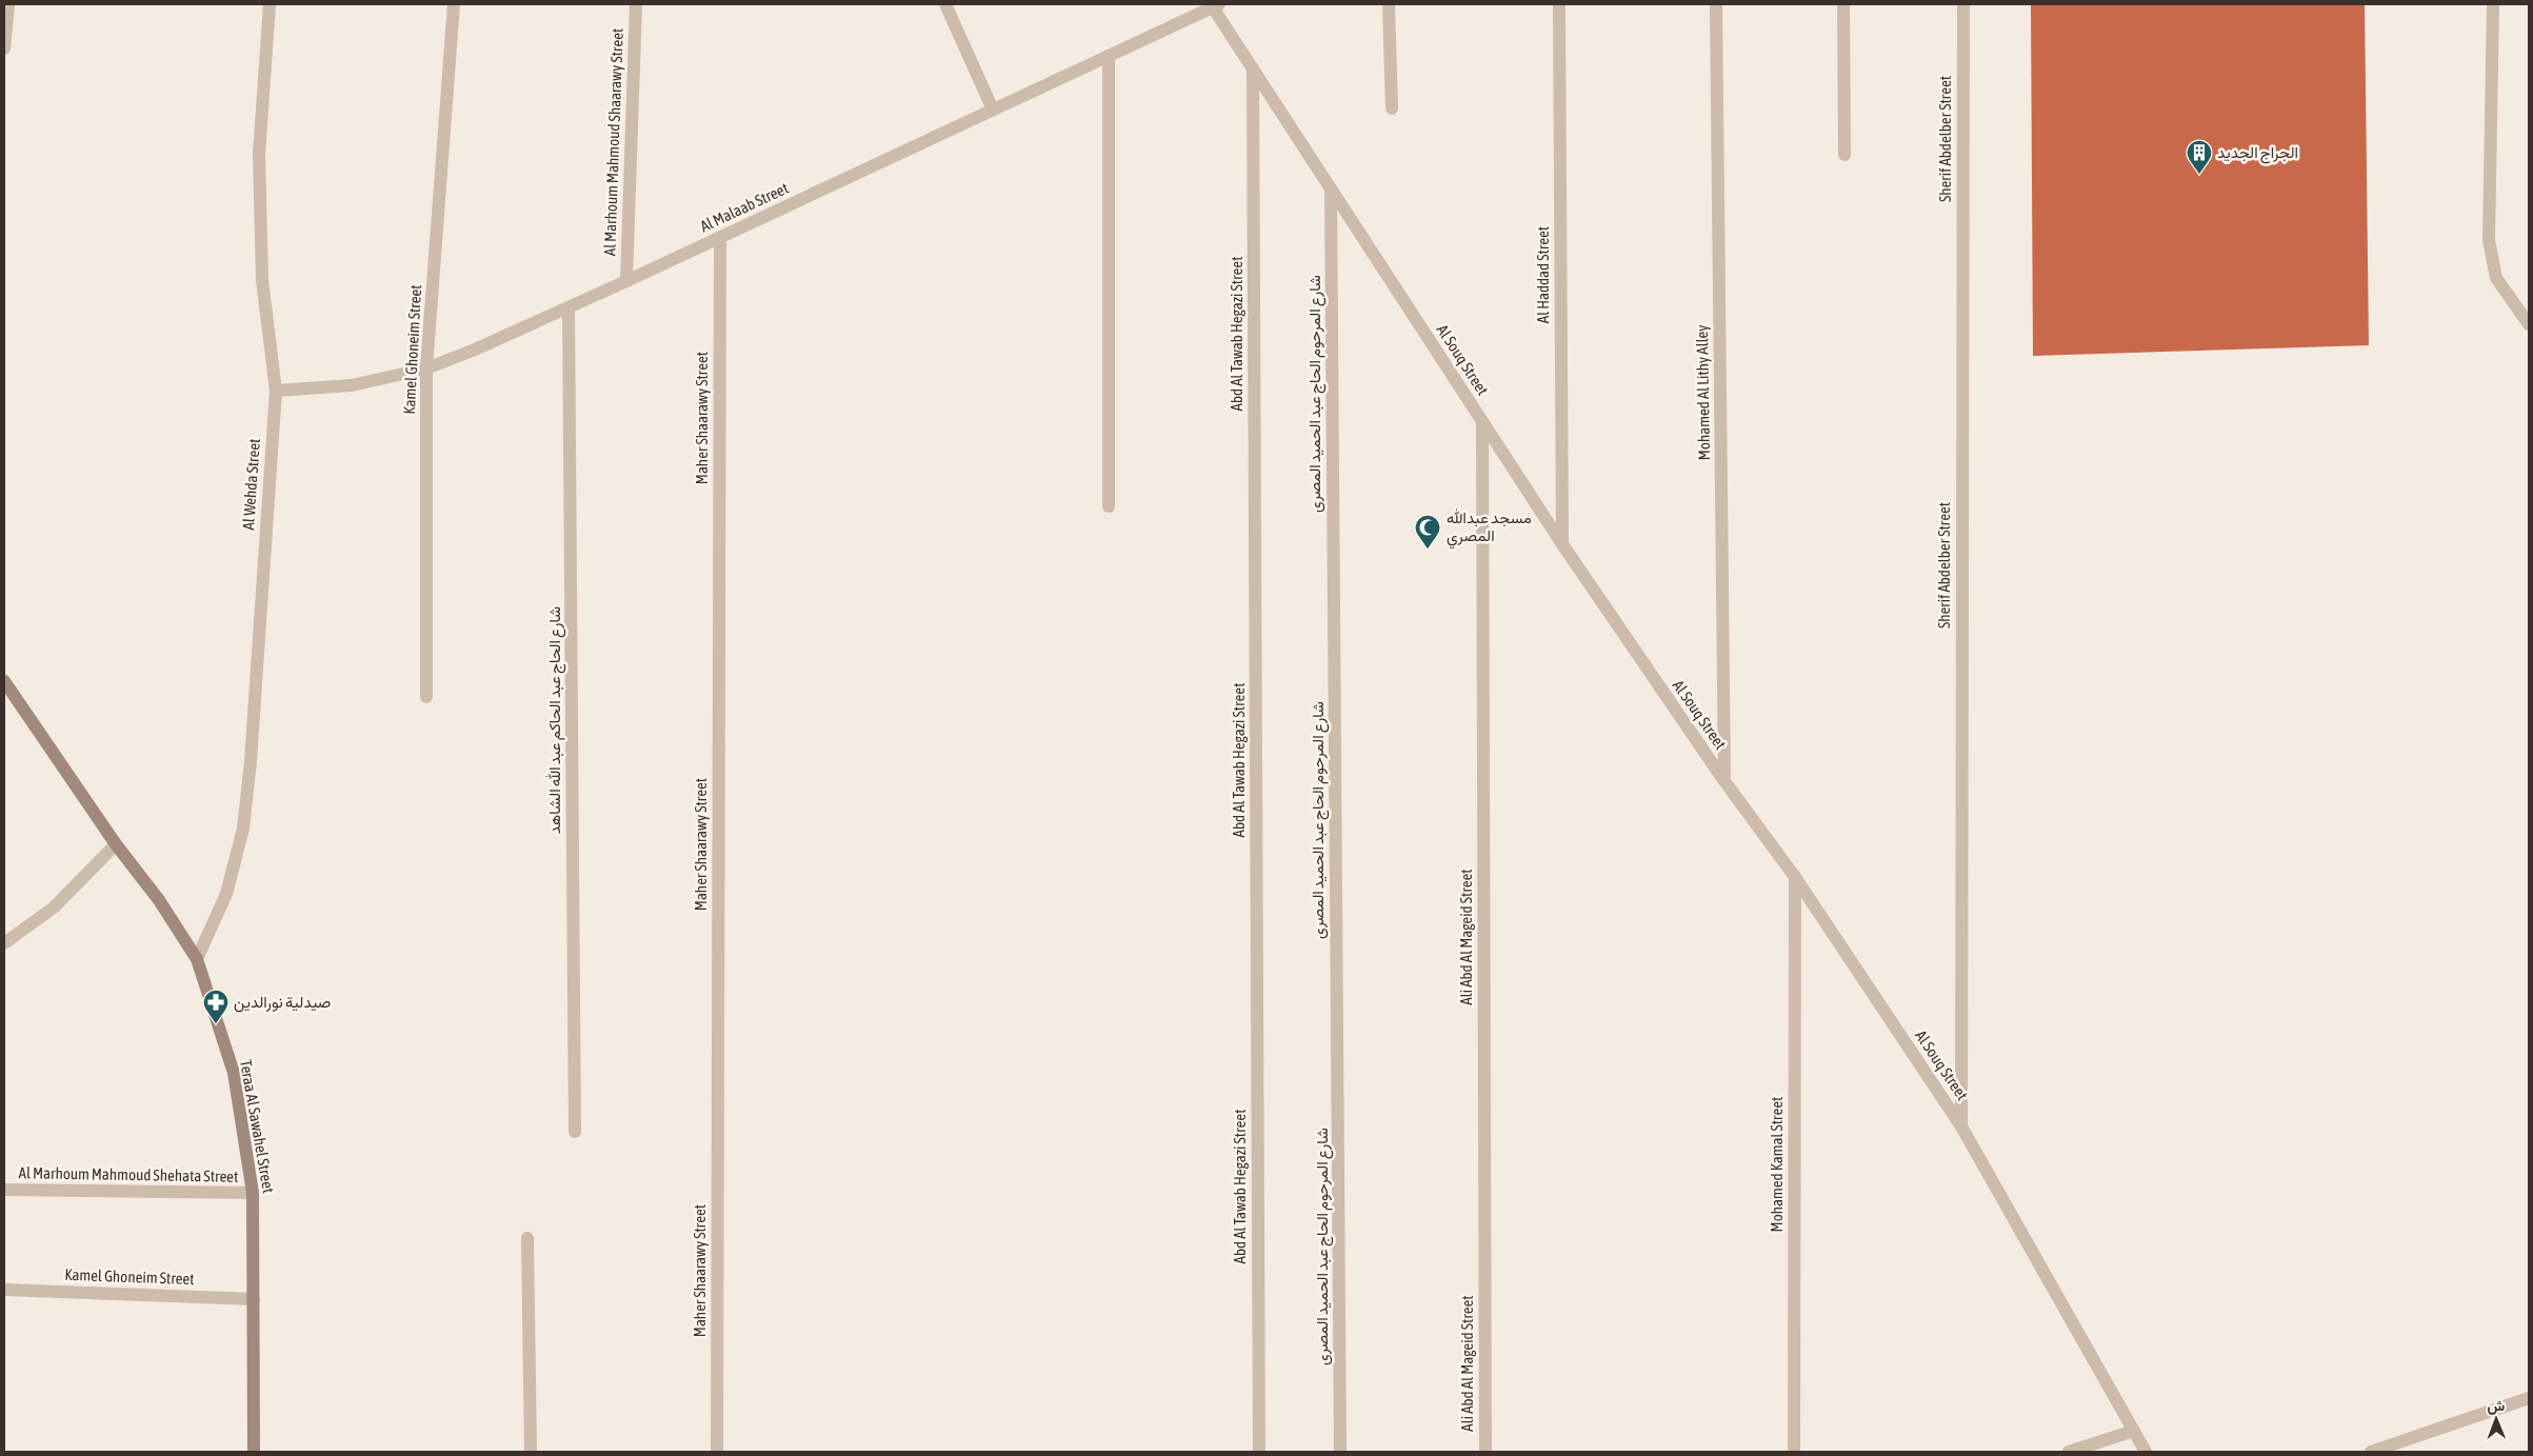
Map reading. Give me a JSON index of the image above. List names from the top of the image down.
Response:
{
  "streets": {
    "main road": ["Teraa Al Sawahel Street"],
    "street": [
      "Sherif Abdelber Street",
      "Al Marhoum Mahmoud Shaarawy Street",
      "Al Malaab Street",
      "Al Haddad Street",
      "Abd Al Tawab Hegazi Street",
      "Kamel Ghoneim Street",
      "Al Souq Street",
      "Mohamed Al Lithy Alley",
      "شارع المرحوم الحاج عبد الحميد المصرى",
      "Maher Shaarawy Street",
      "Al Wehda Street",
      "شارع الحاج عبد الحاكم عبد الله الشاهد",
      "Ali Abd Al Mageid Street",
      "Mohamed Kamal Street",
      "Al Marhoum Mahmoud Shehata Street"
    ]
  },
  "crossings": [
    ["Sherif Abdelber Street", "Al Souq Street"],
    ["Al Marhoum Mahmoud Shaarawy Street", "Al Malaab Street"],
    ["Al Malaab Street", "Kamel Ghoneim Street"],
    ["Al Malaab Street", "Al Souq Street"],
    ["Al Malaab Street", "Maher Shaarawy Street"],
    ["Al Malaab Street", "Al Wehda Street"],
    ["Al Malaab Street", "شارع الحاج عبد الحاكم عبد الله الشاهد"],
    ["Al Haddad Street", "Al Souq Street"],
    ["Abd Al Tawab Hegazi Street", "Al Souq Street"],
    ["Kamel Ghoneim Street", "Teraa Al Sawahel Street"],
    ["Al Souq Street", "Mohamed Al Lithy Alley"],
    ["Al Souq Street", "شارع المرحوم الحاج عبد الحميد المصرى"],
    ["Al Souq Street", "Ali Abd Al Mageid Street"],
    ["Al Souq Street", "Mohamed Kamal Street"],
    ["Al Wehda Street", "Teraa Al Sawahel Street"],
    ["Teraa Al Sawahel Street", "Al Marhoum Mahmoud Shehata Street"]
  ],
  "places": {
    "building": ["الجراج الجديد"],
    "mosque": ["مسجد عبدالله المصري"],
    "pharmacy": ["صيدلية نورالدين"]
  },
  "north": "top"
}
